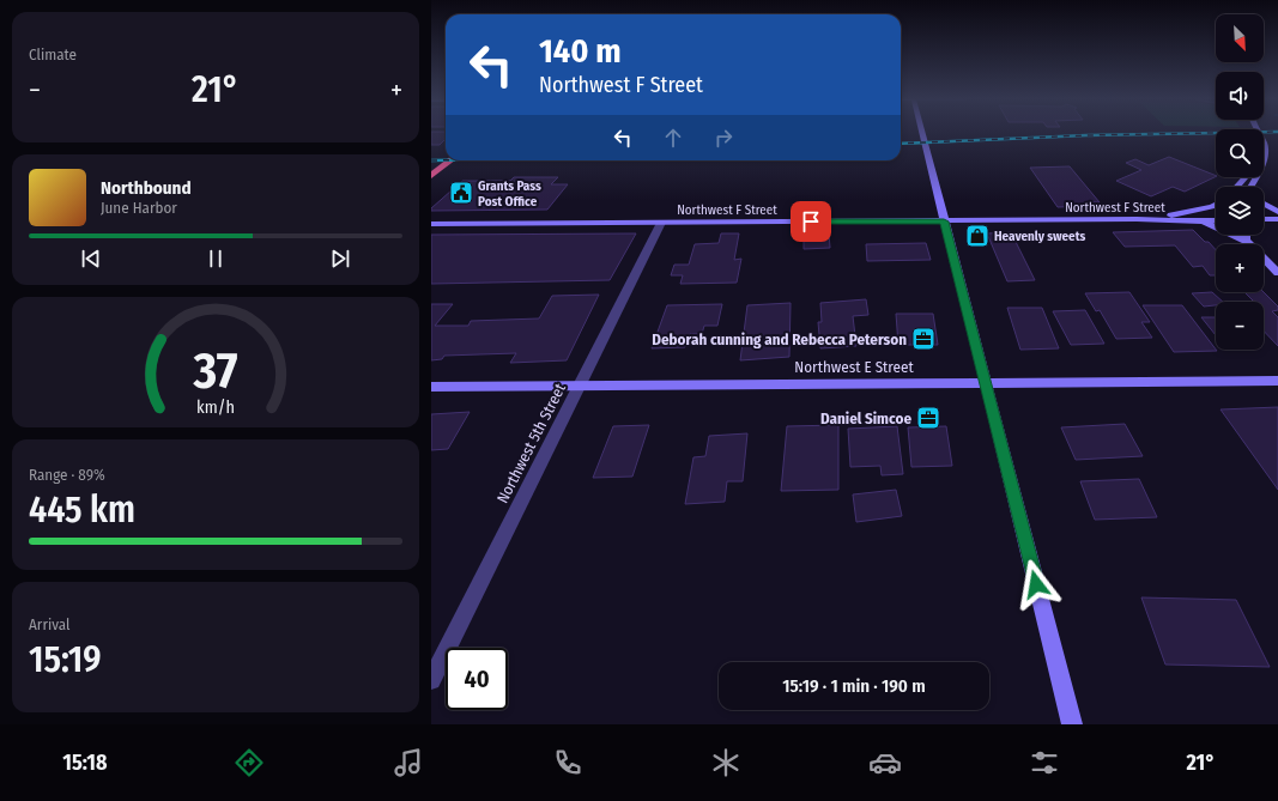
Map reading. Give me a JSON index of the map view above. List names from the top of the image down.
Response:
{
  "streets": {
    "main road": ["Northwest F Street", "Northwest E Street"],
    "street": ["Northwest 5th Street"]
  },
  "crossings": [
    ["Northwest F Street", "Northwest 5th Street"],
    ["Northwest E Street", "Northwest 5th Street"]
  ],
  "places": {
    "public building": ["Grants Pass Post Office"],
    "shop": ["Heavenly sweets"],
    "office": ["Deborah cunning and Rebecca Peterson", "Daniel Simcoe"]
  },
  "north": "bottom right",
  "page": {
    "tile": [
      "Climate",
      ["Range · 89%", "445 km"],
      ["Arrival", "15:19"]
    ],
    "map_buttons": ["+", "−"],
    "turn": ["140 m", "Northwest F Street"],
    "heat": ["−", "21°", "+"],
    "song": ["Northbound", "June Harbor"],
    "limit": "40",
    "trip": "15:19 · 1 min · 190 m",
    "tabs": ["15:18", "21°"],
    "gauge": ["37", "km/h"]
  }
}
